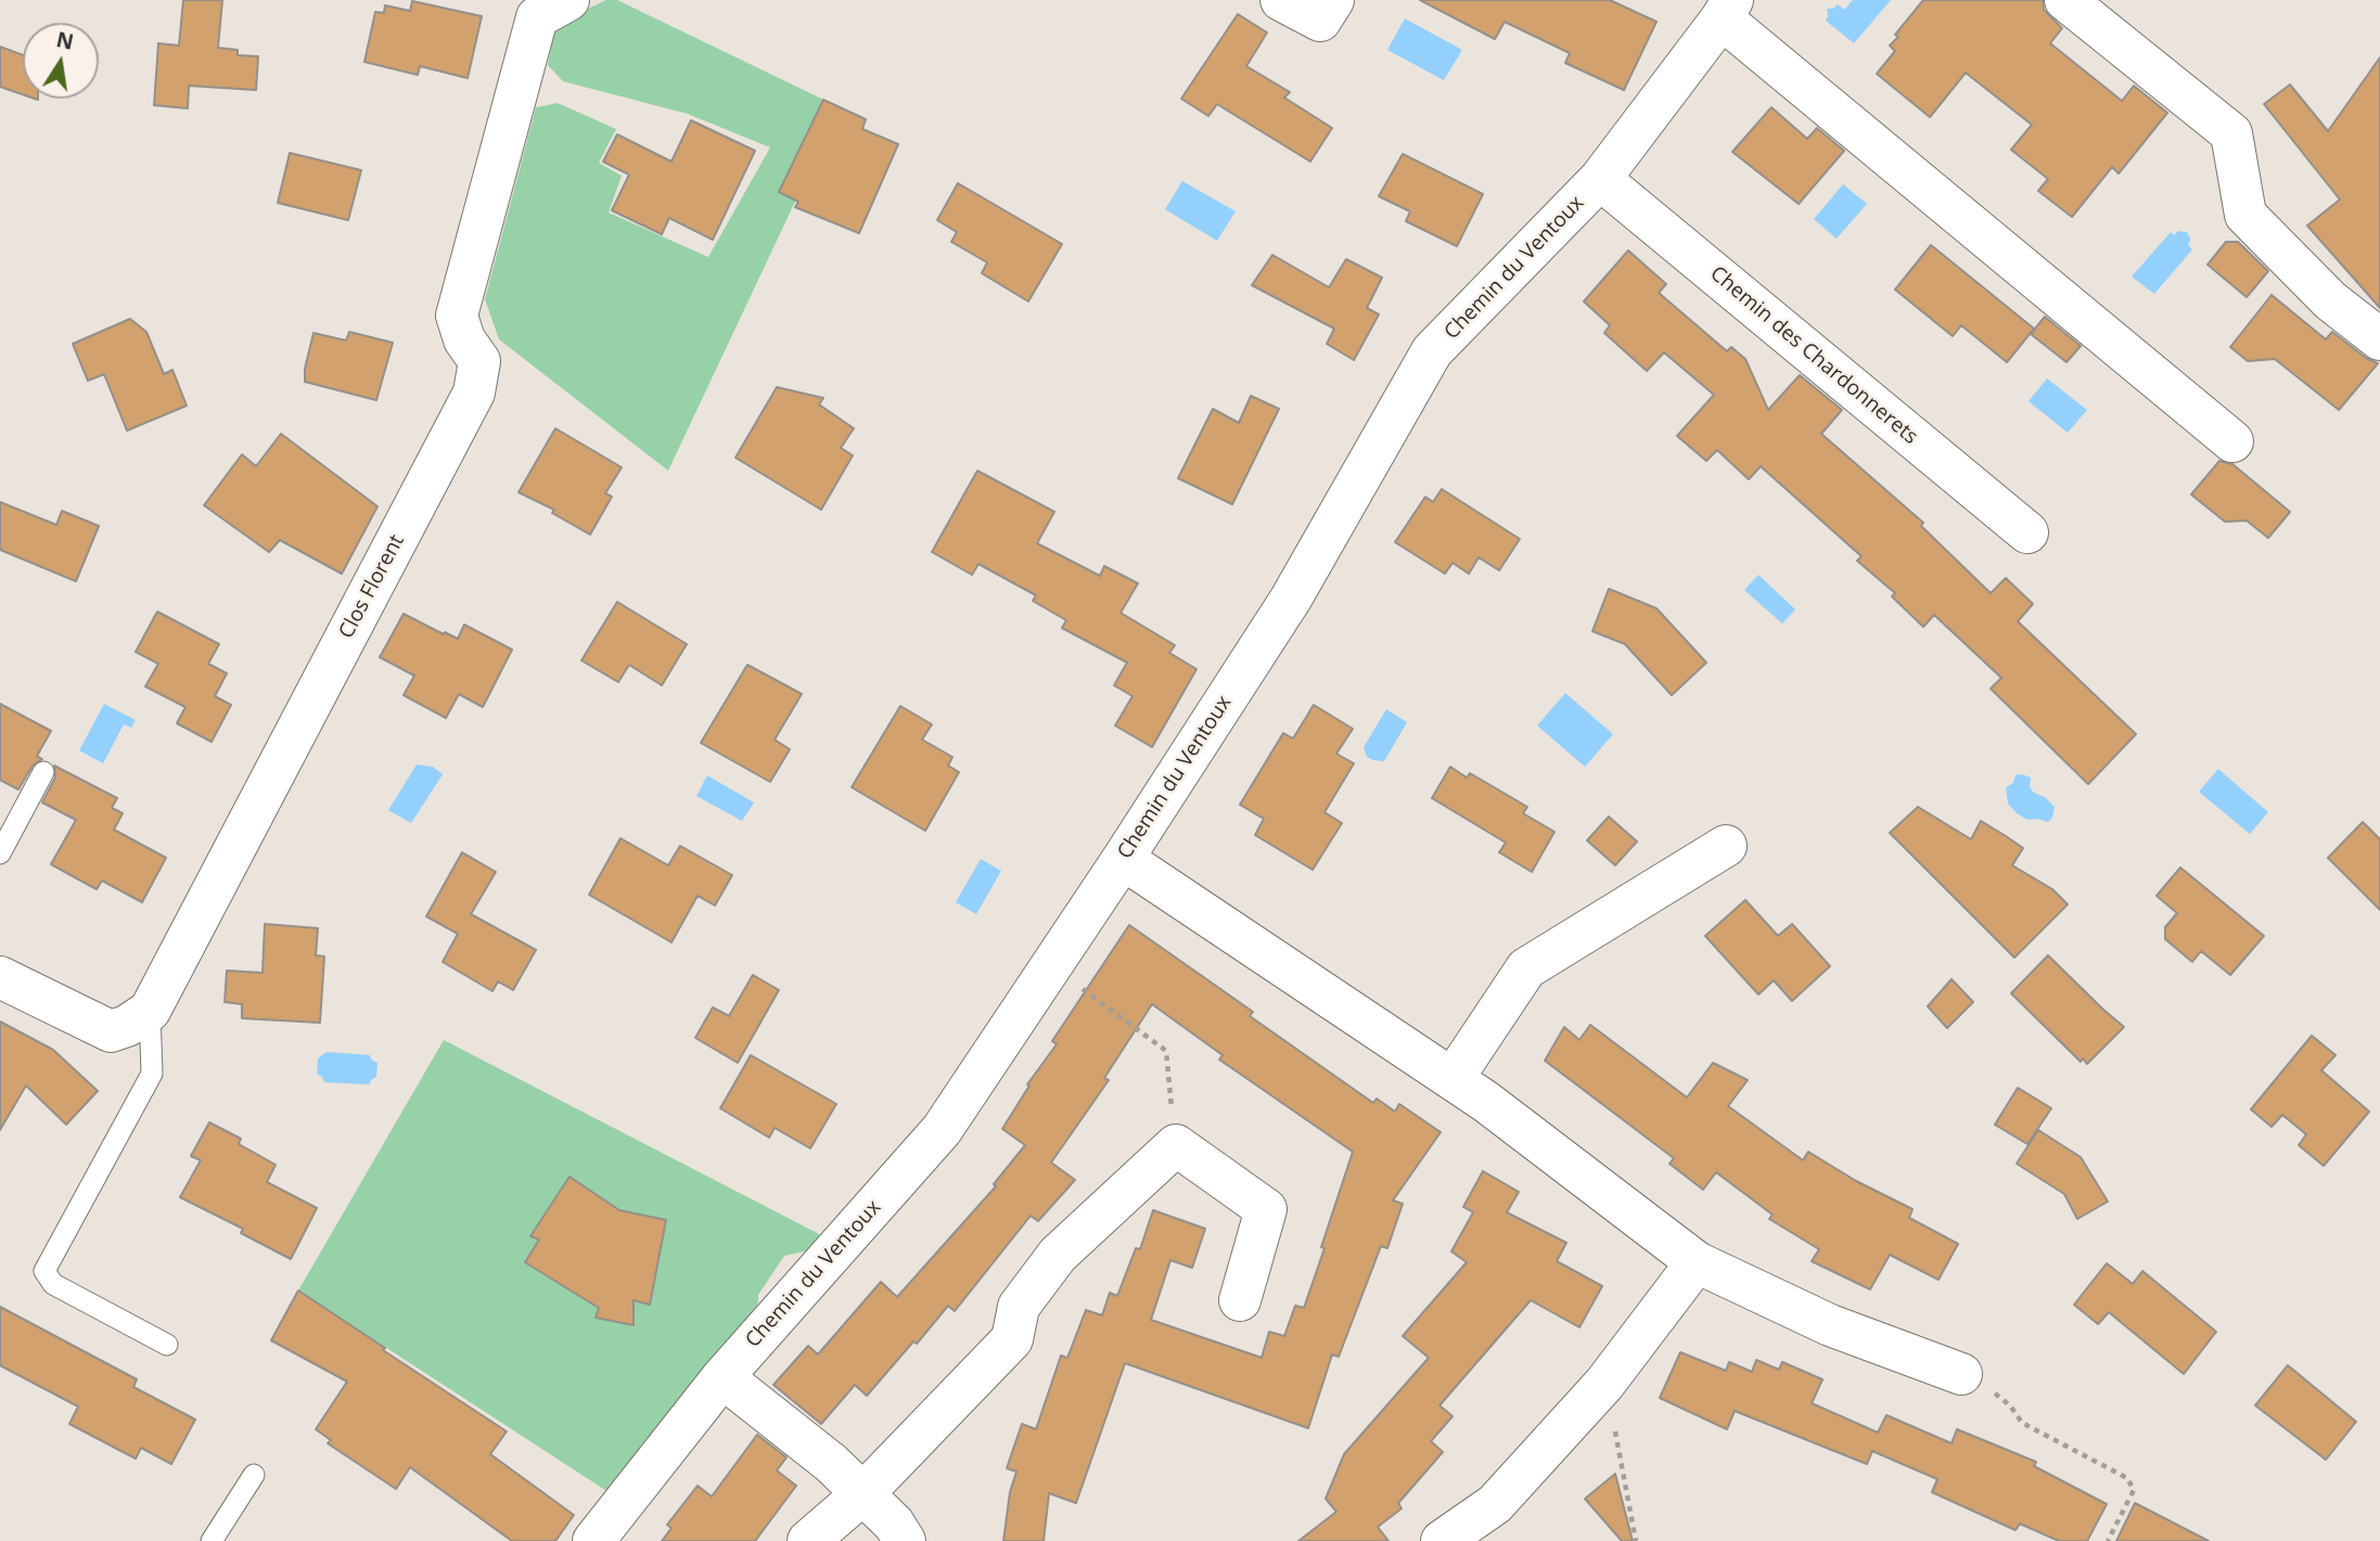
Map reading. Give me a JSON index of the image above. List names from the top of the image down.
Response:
{
  "streets": {
    "street": ["Chemin du Ventoux", "Chemin des Chardonnerets", "Clos Florent"]
  },
  "crossings": [
    ["Chemin du Ventoux", "Chemin des Chardonnerets"]
  ],
  "north": "top"
}
